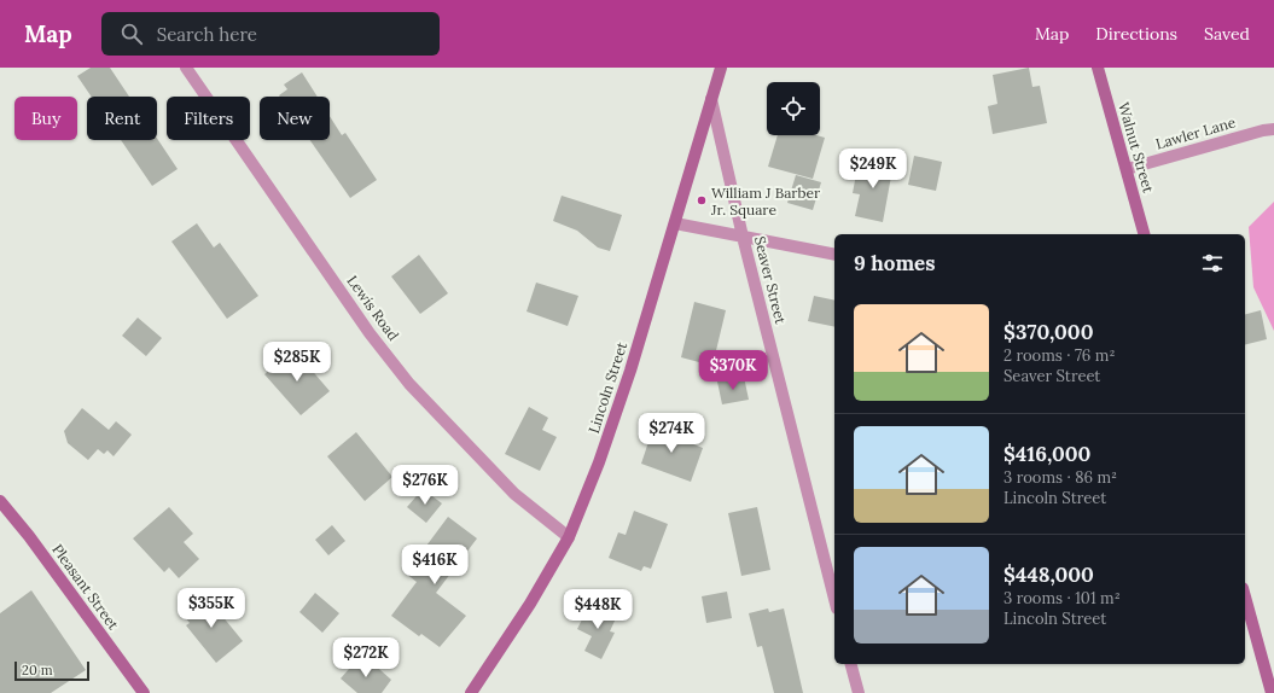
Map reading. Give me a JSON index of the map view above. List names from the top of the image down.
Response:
{
  "streets": {
    "street": [
      "Lawler Lane",
      "Walnut Street",
      "Seaver Street",
      "Lewis Road",
      "Lincoln Street",
      "Pleasant Street"
    ]
  },
  "crossings": [
    ["Lawler Lane", "Walnut Street"],
    ["Seaver Street", "Lincoln Street"],
    ["Lewis Road", "Lincoln Street"]
  ],
  "places": ["William J Barber Jr. Square"],
  "scale_bar": "20 m",
  "page": {
    "header": "Map",
    "search": "Search here",
    "nav": ["Map", "Directions", "Saved"],
    "chip": [
      "Buy",
      "Rent",
      "Filters",
      "New"
    ],
    "price": [
      "$249K",
      "$285K",
      "$370K",
      "$274K",
      "$276K",
      "$416K",
      "$355K",
      "$448K",
      "$272K"
    ],
    "heading": "9 homes",
    "list": [
      {
        "name": "$370,000",
        "note": "2 rooms · 76 m² · Seaver Street"
      },
      {
        "name": "$416,000",
        "note": "3 rooms · 86 m² · Lincoln Street"
      },
      {
        "name": "$448,000",
        "note": "3 rooms · 101 m² · Lincoln Street"
      }
    ],
    "scale": "20 m"
  }
}
